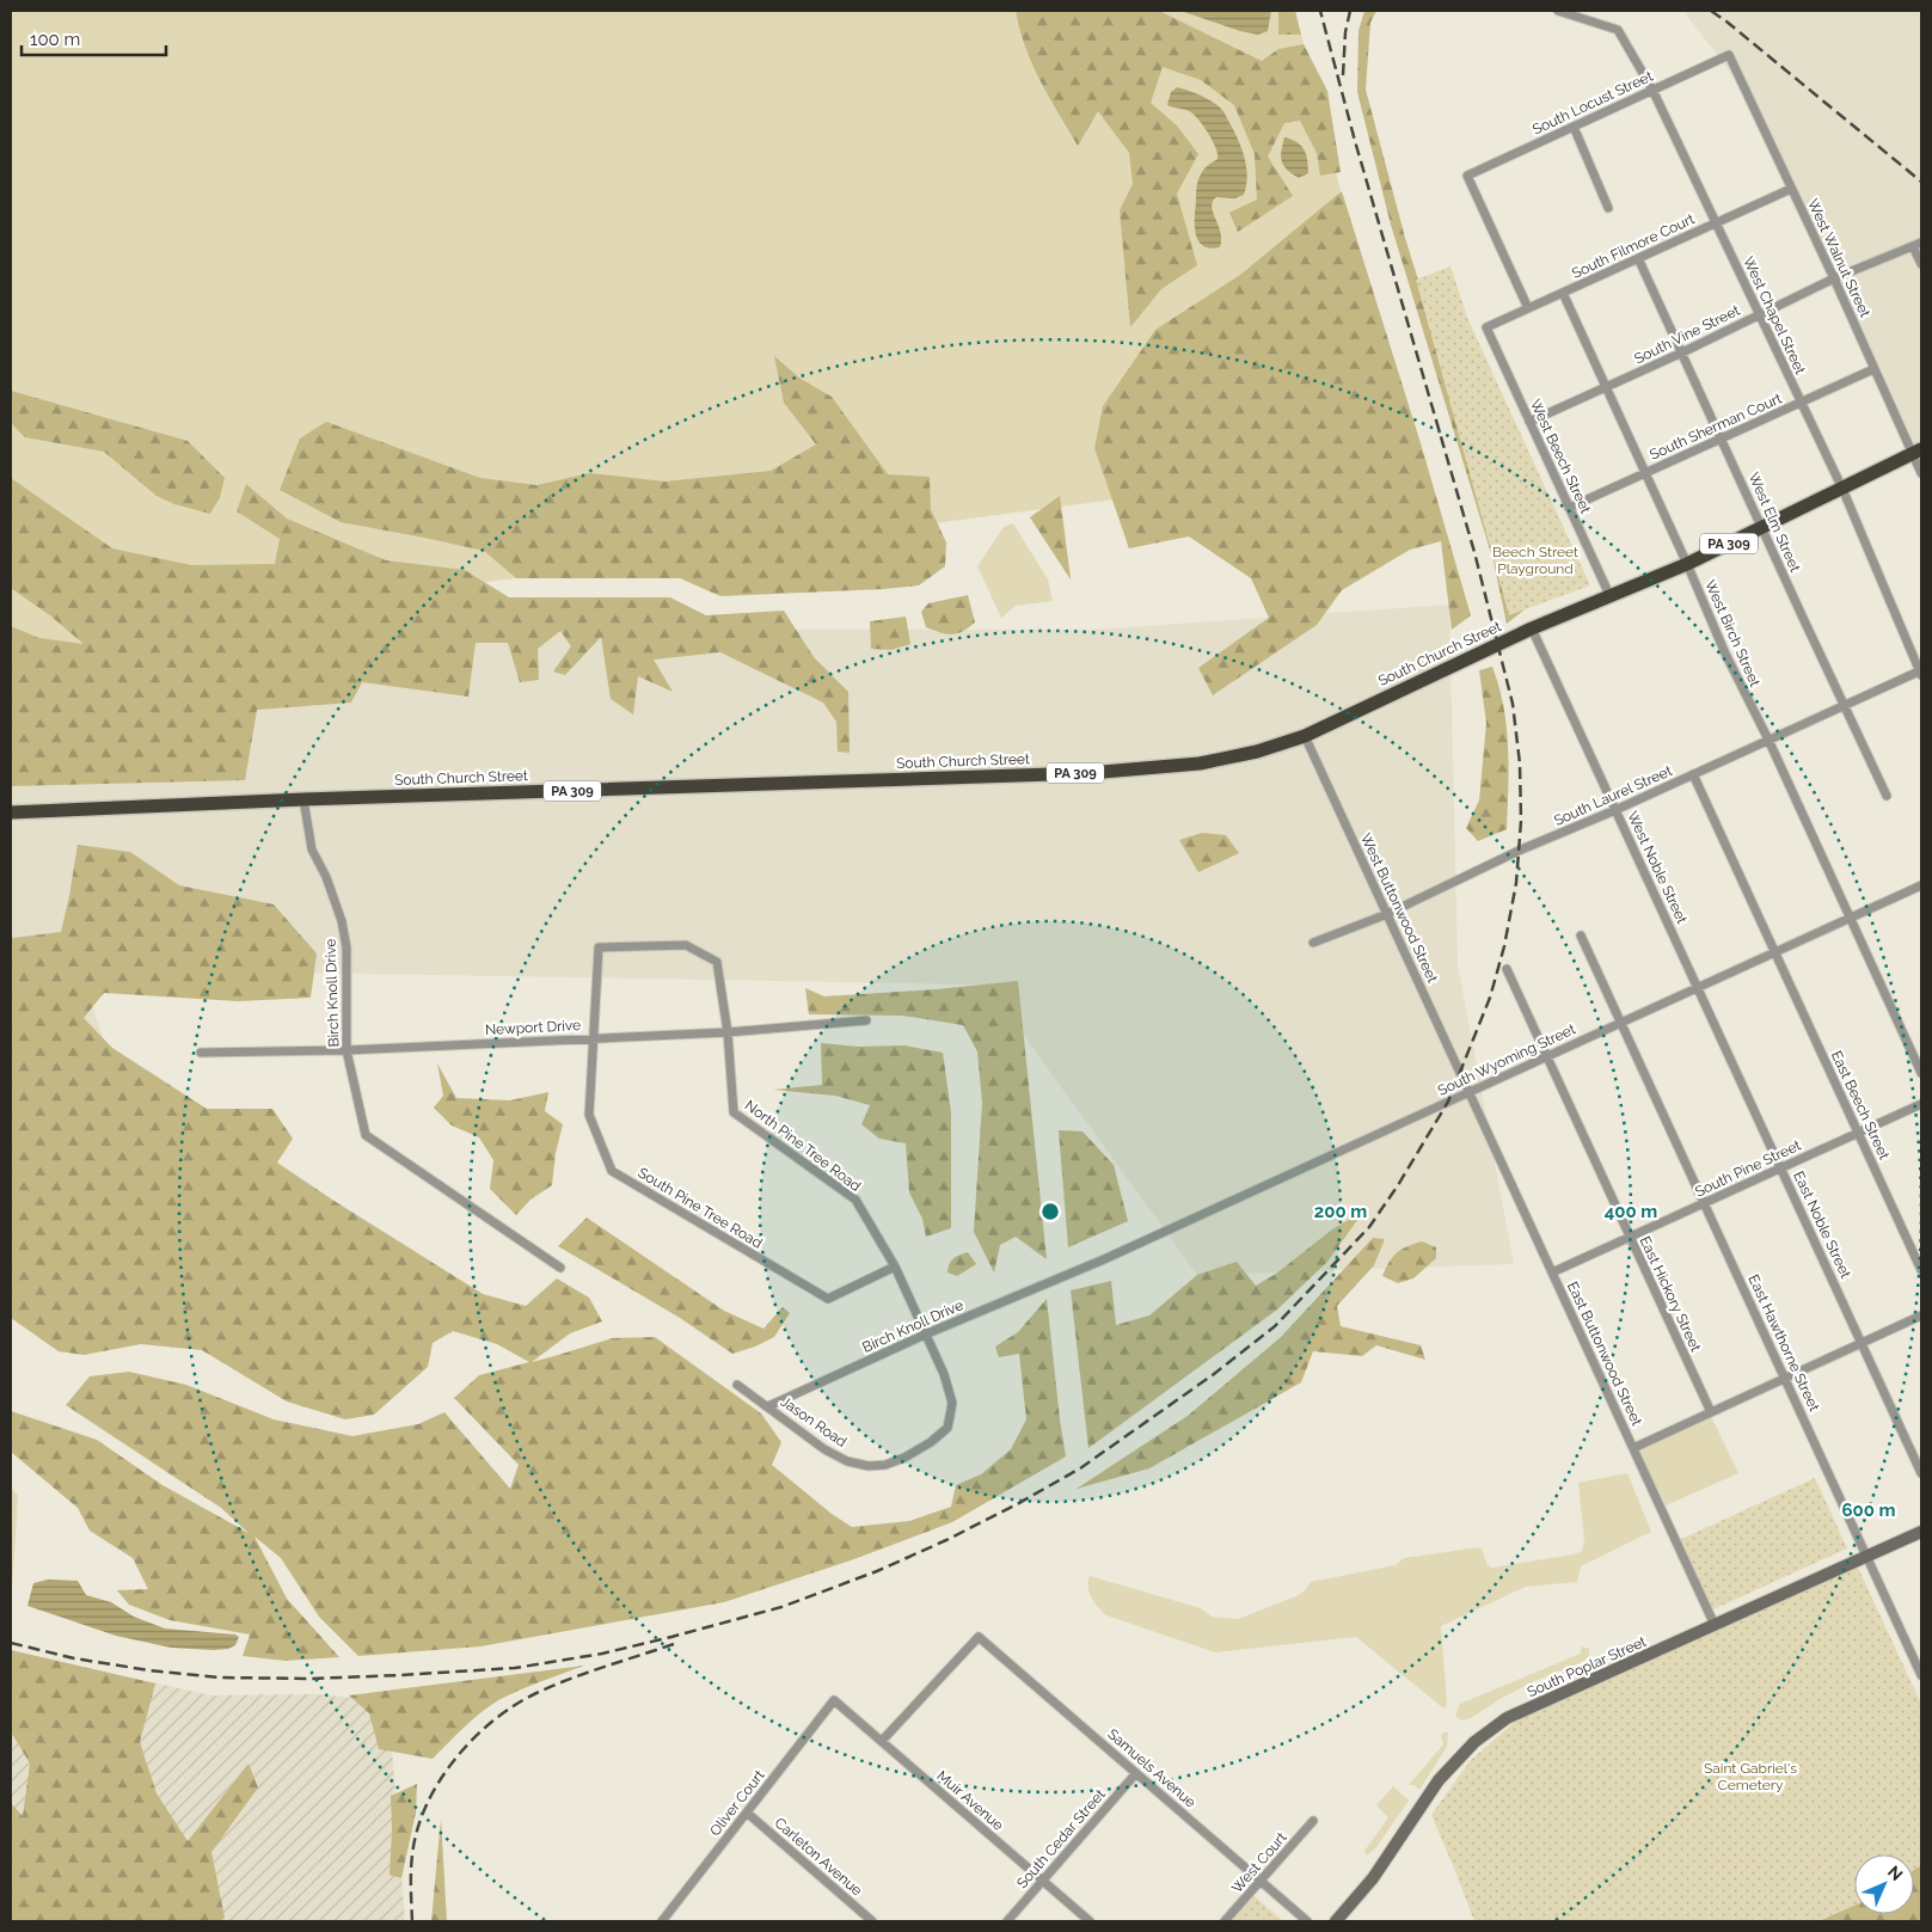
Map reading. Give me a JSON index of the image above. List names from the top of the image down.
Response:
{
  "streets": {
    "highway": ["PA 309", "South Church Street"],
    "main road": ["South Poplar Street"],
    "street": [
      "South Locust Street",
      "South Filmore Court",
      "West Walnut Street",
      "West Chapel Street",
      "South Vine Street",
      "South Sherman Court",
      "West Beech Street",
      "West Elm Street",
      "West Birch Street",
      "South Laurel Street",
      "West Noble Street",
      "West Buttonwood Street",
      "Birch Knoll Drive",
      "Newport Drive",
      "South Wyoming Street",
      "East Beech Street",
      "North Pine Tree Road",
      "South Pine Street",
      "South Pine Tree Road",
      "East Noble Street",
      "East Hickory Street",
      "East Hawthorne Street",
      "East Buttonwood Street",
      "Jason Road",
      "Samuels Avenue",
      "Muir Avenue",
      "Oliver Court",
      "South Cedar Street",
      "Carleton Avenue",
      "West Court"
    ]
  },
  "crossings": [
    ["South Locust Street", "South Filmore Court"],
    ["South Locust Street", "West Walnut Street"],
    ["South Locust Street", "West Chapel Street"],
    ["South Filmore Court", "West Walnut Street"],
    ["South Filmore Court", "West Chapel Street"],
    ["South Filmore Court", "West Beech Street"],
    ["South Filmore Court", "West Elm Street"],
    ["South Filmore Court", "West Birch Street"],
    ["West Walnut Street", "South Vine Street"],
    ["West Walnut Street", "South Sherman Court"],
    ["West Walnut Street", "South Church Street"],
    ["West Chapel Street", "South Vine Street"],
    ["West Chapel Street", "South Sherman Court"],
    ["West Chapel Street", "South Church Street"],
    ["West Chapel Street", "South Laurel Street"],
    ["South Vine Street", "West Beech Street"],
    ["South Vine Street", "West Elm Street"],
    ["South Vine Street", "West Birch Street"],
    ["South Sherman Court", "West Beech Street"],
    ["South Sherman Court", "West Elm Street"],
    ["South Sherman Court", "West Birch Street"],
    ["West Beech Street", "South Church Street"],
    ["West Elm Street", "South Church Street"],
    ["West Elm Street", "South Laurel Street"],
    ["West Birch Street", "South Church Street"],
    ["West Birch Street", "South Laurel Street"],
    ["West Birch Street", "South Wyoming Street"],
    ["South Church Street", "West Noble Street"],
    ["South Church Street", "West Buttonwood Street"],
    ["South Church Street", "Birch Knoll Drive"],
    ["South Laurel Street", "West Noble Street"],
    ["South Laurel Street", "West Buttonwood Street"],
    ["West Noble Street", "South Wyoming Street"],
    ["West Noble Street", "East Noble Street"],
    ["West Buttonwood Street", "South Wyoming Street"],
    ["West Buttonwood Street", "East Buttonwood Street"],
    ["Birch Knoll Drive", "Newport Drive"],
    ["Birch Knoll Drive", "South Wyoming Street"],
    ["Birch Knoll Drive", "North Pine Tree Road"],
    ["Birch Knoll Drive", "Jason Road"],
    ["Newport Drive", "North Pine Tree Road"],
    ["Newport Drive", "South Pine Tree Road"],
    ["South Wyoming Street", "East Beech Street"],
    ["South Wyoming Street", "East Noble Street"],
    ["South Wyoming Street", "East Hickory Street"],
    ["South Wyoming Street", "East Hawthorne Street"],
    ["South Wyoming Street", "East Buttonwood Street"],
    ["East Beech Street", "South Pine Street"],
    ["North Pine Tree Road", "South Pine Tree Road"],
    ["North Pine Tree Road", "Jason Road"],
    ["South Pine Street", "East Noble Street"],
    ["South Pine Street", "East Hickory Street"],
    ["South Pine Street", "East Hawthorne Street"],
    ["South Pine Street", "East Buttonwood Street"],
    ["East Hawthorne Street", "South Poplar Street"],
    ["East Buttonwood Street", "South Poplar Street"],
    ["Samuels Avenue", "Muir Avenue"],
    ["Samuels Avenue", "South Cedar Street"],
    ["Samuels Avenue", "West Court"],
    ["Muir Avenue", "Oliver Court"],
    ["Muir Avenue", "South Cedar Street"],
    ["Oliver Court", "Carleton Avenue"]
  ],
  "parks": ["Beech Street Playground", "Saint Gabriel's Cemetery"],
  "scale_bar": "100 m",
  "north": "top right",
  "rings": ["200 m", "400 m", "600 m"]
}
